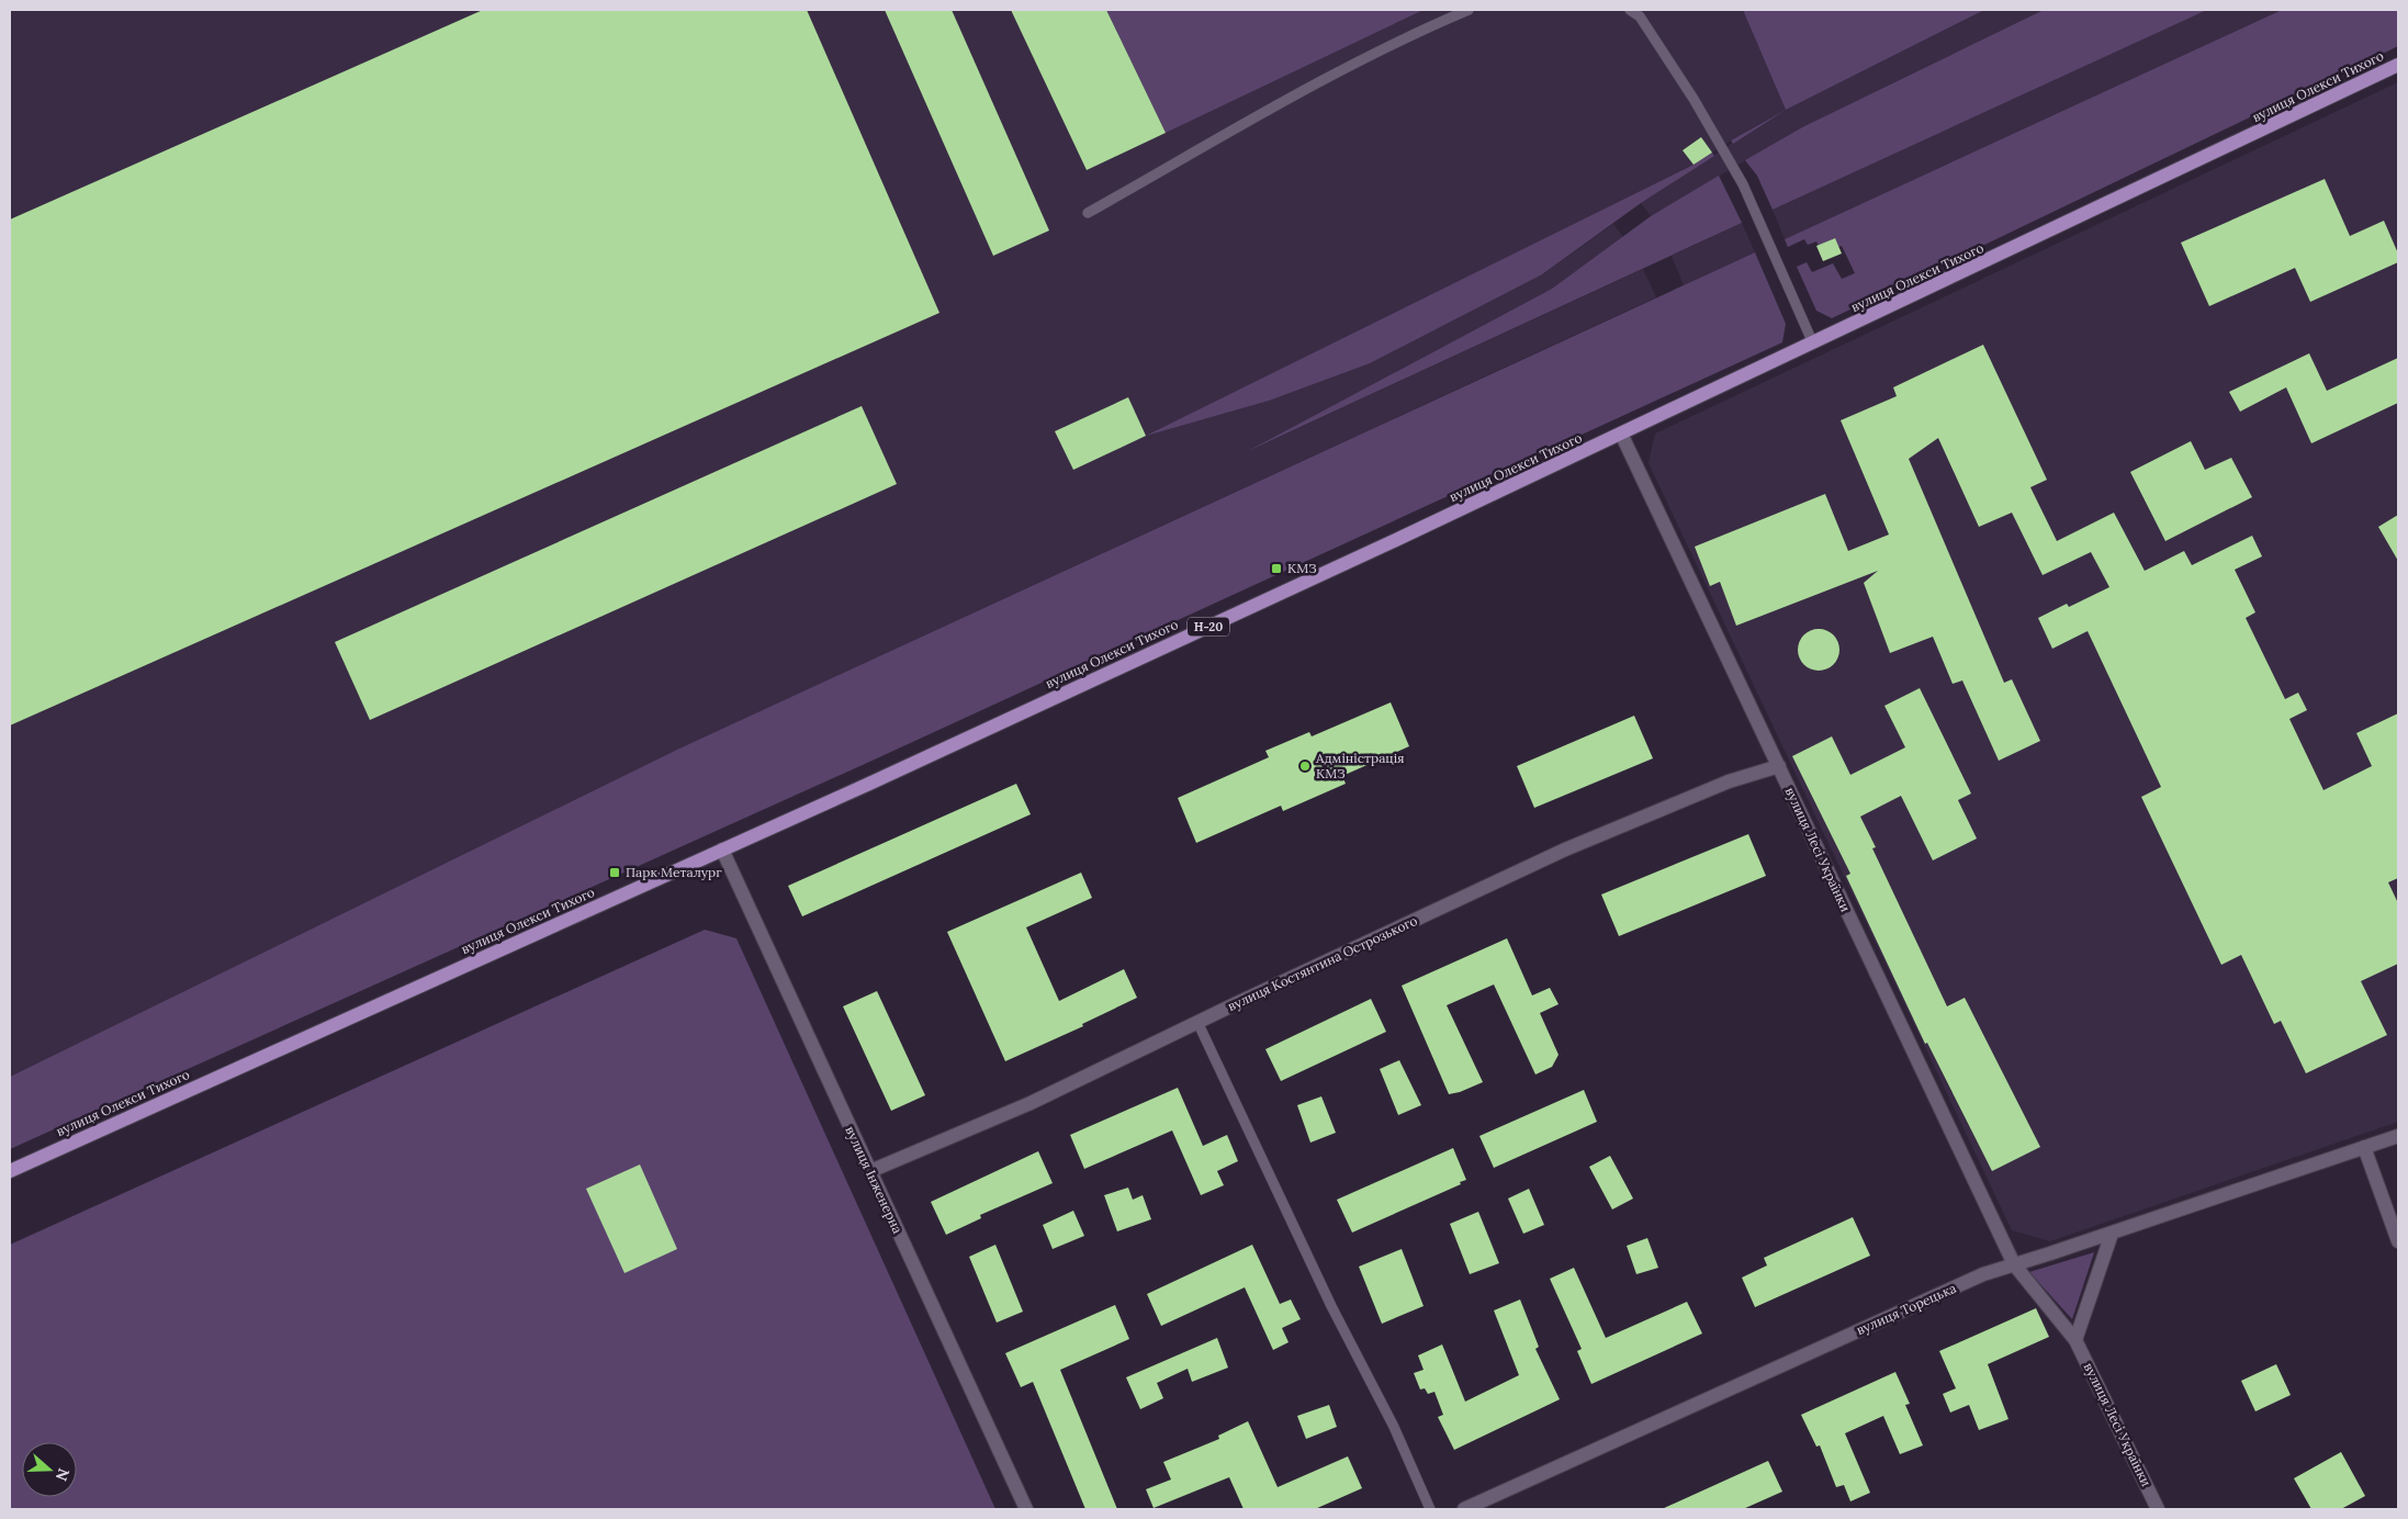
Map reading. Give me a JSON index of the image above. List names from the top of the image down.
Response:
{
  "streets": {
    "main road": ["вулиця Олекси Тихого", "Н-20"],
    "street": [
      "вулиця Лесі Українки",
      "вулиця Костянтина Острозького",
      "вулиця Інженерна",
      "вулиця Торецька"
    ]
  },
  "crossings": [
    ["вулиця Олекси Тихого", "вулиця Лесі Українки"],
    ["вулиця Олекси Тихого", "вулиця Інженерна"],
    ["вулиця Лесі Українки", "вулиця Костянтина Острозького"],
    ["вулиця Лесі Українки", "вулиця Торецька"],
    ["вулиця Костянтина Острозького", "вулиця Інженерна"]
  ],
  "places": {
    "transit": ["КМЗ", "Парк Металург"],
    "other": ["Адміністрація КМЗ"]
  },
  "north": "right"
}
